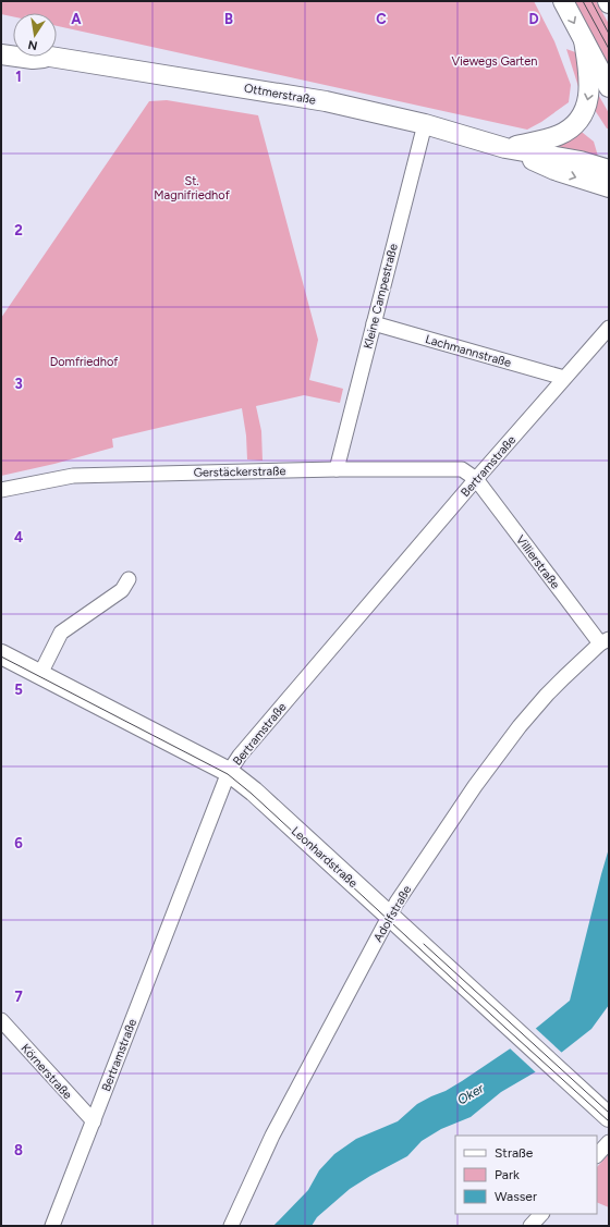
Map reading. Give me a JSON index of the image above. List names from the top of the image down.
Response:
{
  "streets": {
    "street": [
      "Ottmerstraße",
      "Kleine Campestraße",
      "Lachmannstraße",
      "Bertramstraße",
      "Gerstäckerstraße",
      "Villierstraße",
      "Leonhardstraße",
      "Adolfstraße",
      "Körnerstraße"
    ]
  },
  "crossings": [
    ["Ottmerstraße", "Kleine Campestraße"],
    ["Kleine Campestraße", "Lachmannstraße"],
    ["Kleine Campestraße", "Gerstäckerstraße"],
    ["Lachmannstraße", "Bertramstraße"],
    ["Bertramstraße", "Gerstäckerstraße"],
    ["Bertramstraße", "Villierstraße"],
    ["Bertramstraße", "Leonhardstraße"],
    ["Bertramstraße", "Körnerstraße"],
    ["Gerstäckerstraße", "Villierstraße"],
    ["Villierstraße", "Adolfstraße"],
    ["Leonhardstraße", "Adolfstraße"]
  ],
  "water": ["Oker"],
  "parks": ["Viewegs Garten", "St. Magnifriedhof", "Domfriedhof"],
  "legend": ["Straße", "Park", "Wasser"],
  "north": "bottom",
  "grid": {
    "columns": [
      "A",
      "B",
      "C",
      "D"
    ],
    "rows": [
      "1",
      "2",
      "3",
      "4",
      "5",
      "6",
      "7",
      "8"
    ]
  }
}
